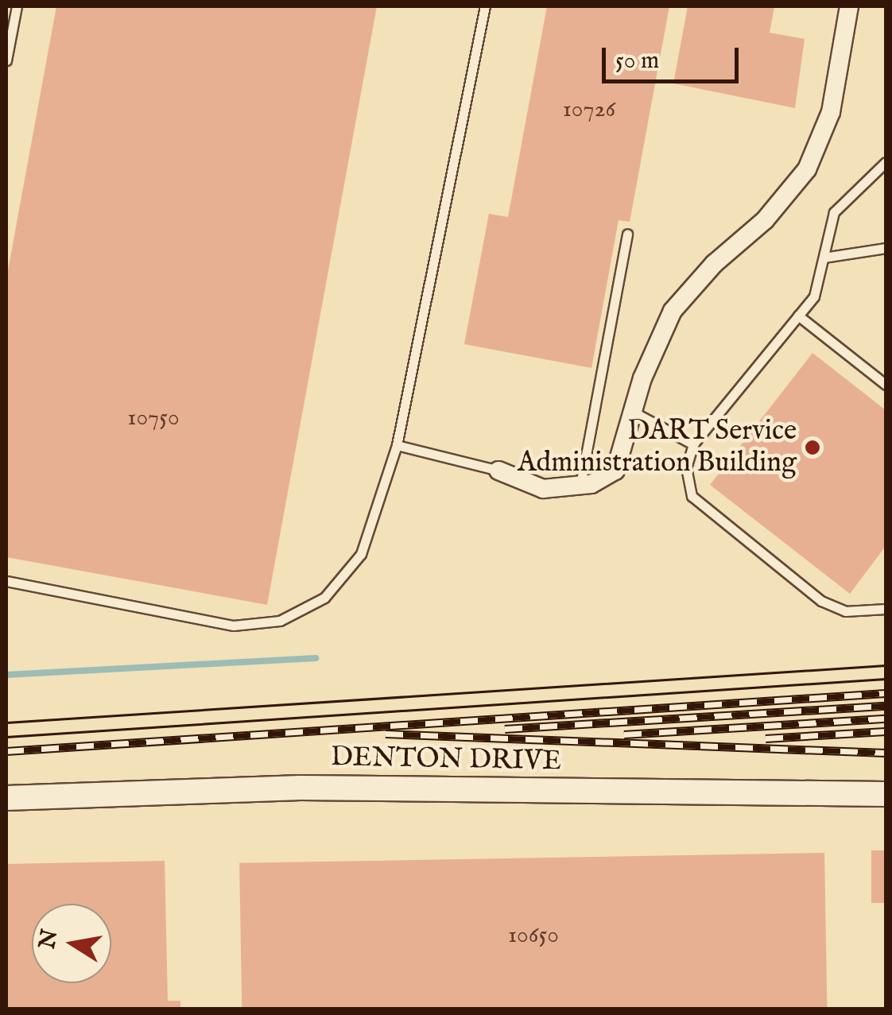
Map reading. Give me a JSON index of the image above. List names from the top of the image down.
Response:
{
  "streets": {
    "street": ["DENTON DRIVE"]
  },
  "places": ["DART Service Administration Building"],
  "house_numbers": ["10726", "10750", "10650"],
  "scale_bar": "50 m",
  "north": "left"
}
